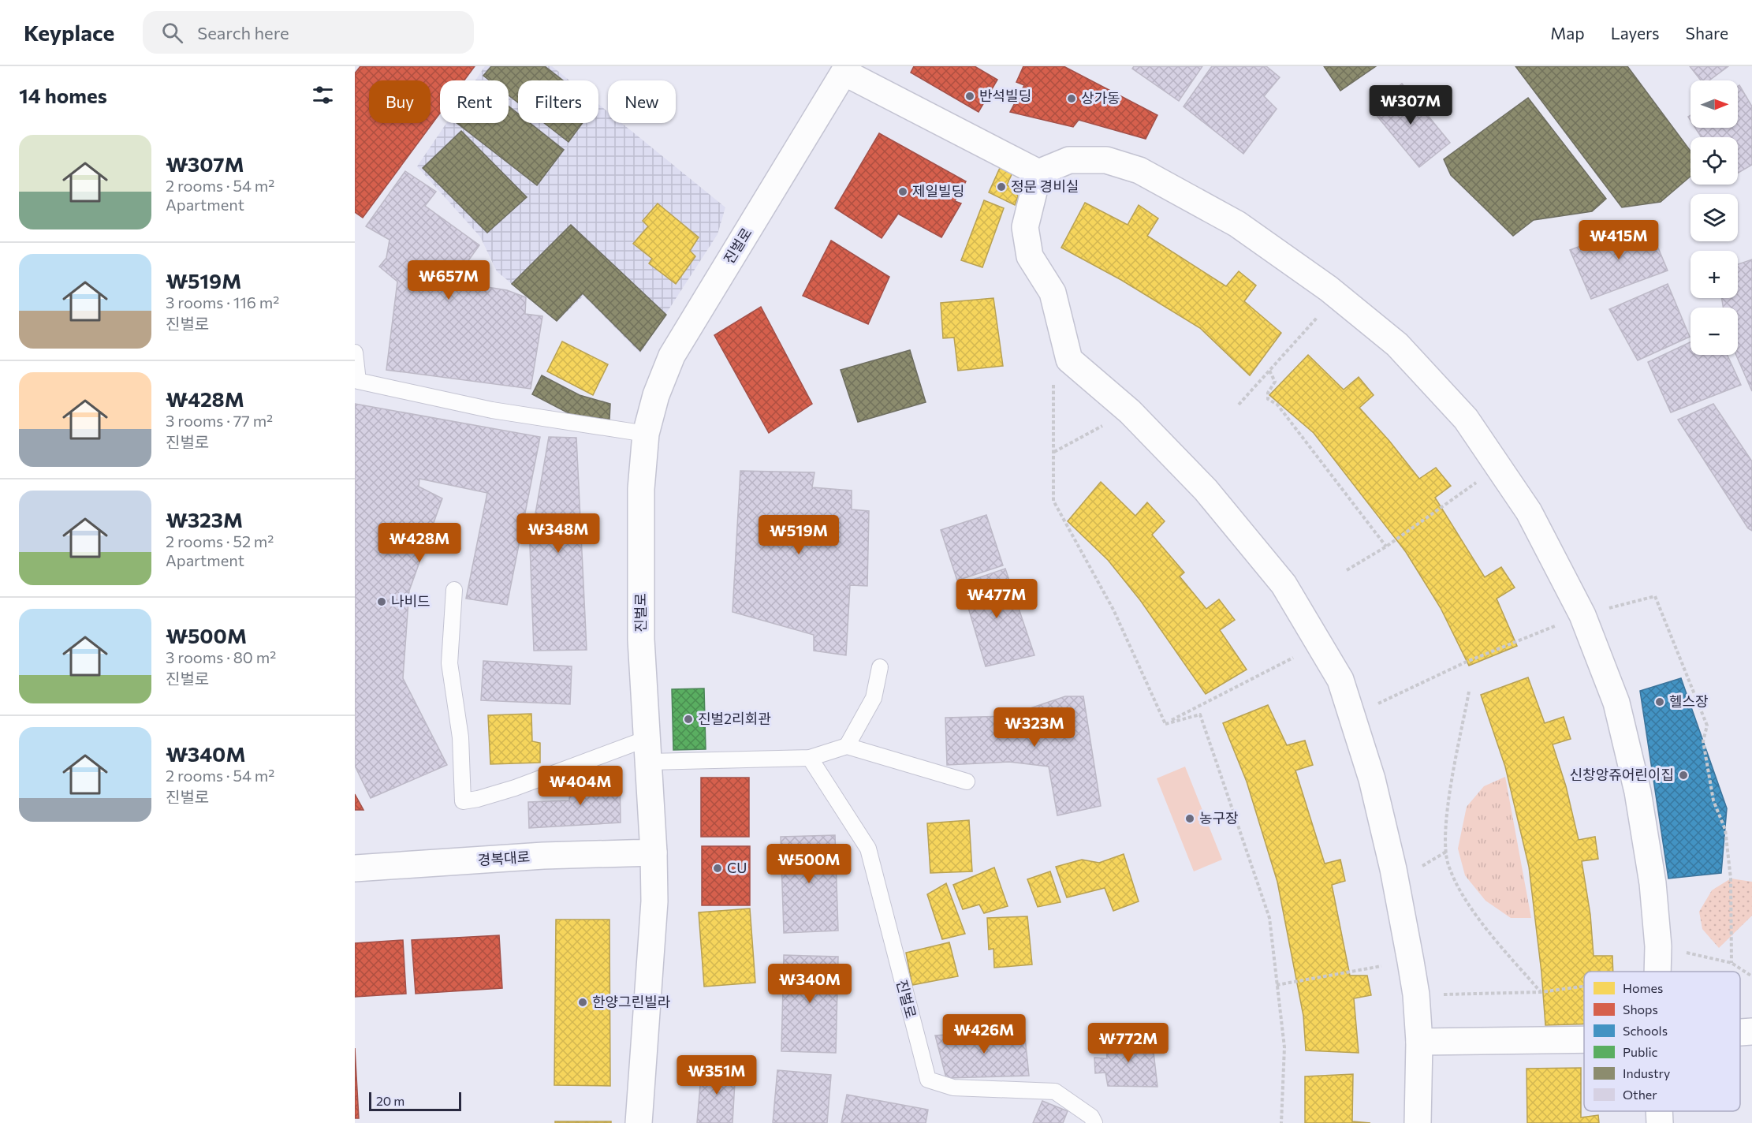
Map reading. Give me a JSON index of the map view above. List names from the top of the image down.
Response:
{
  "streets": {
    "street": ["진벌로", "경복대로"]
  },
  "crossings": [
    ["진벌로", "경복대로"]
  ],
  "places": [
    "반석빌딩",
    "상가동",
    "정문 경비실",
    "제일빌딩",
    "나비드",
    "헬스장",
    "진벌2리회관",
    "신창앙쥬어린이집",
    "농구장",
    "CU",
    "한양그린빌라"
  ],
  "legend": [
    "Homes",
    "Shops",
    "Schools",
    "Public",
    "Industry",
    "Other"
  ],
  "scale_bar": "20 m",
  "north": "right",
  "page": {
    "header": "Keyplace",
    "search": "Search here",
    "nav": ["Map", "Layers", "Share"],
    "heading": "14 homes",
    "map_buttons": ["+", "−"],
    "chip": [
      "Buy",
      "Rent",
      "Filters",
      "New"
    ],
    "price": [
      "₩307M",
      "₩415M",
      "₩657M",
      "₩348M",
      "₩519M",
      "₩428M",
      "₩477M",
      "₩323M",
      "₩404M",
      "₩500M",
      "₩340M",
      "₩426M",
      "₩772M",
      "₩351M"
    ],
    "list": [
      {
        "name": "₩307M",
        "note": "2 rooms · 54 m² · Apartment"
      },
      {
        "name": "₩519M",
        "note": "3 rooms · 116 m² · 진벌로"
      },
      {
        "name": "₩428M",
        "note": "3 rooms · 77 m² · 진벌로"
      },
      {
        "name": "₩323M",
        "note": "2 rooms · 52 m² · Apartment"
      },
      {
        "name": "₩500M",
        "note": "3 rooms · 80 m² · 진벌로"
      },
      {
        "name": "₩340M",
        "note": "2 rooms · 54 m² · 진벌로"
      }
    ],
    "scale": "20 m"
  }
}
